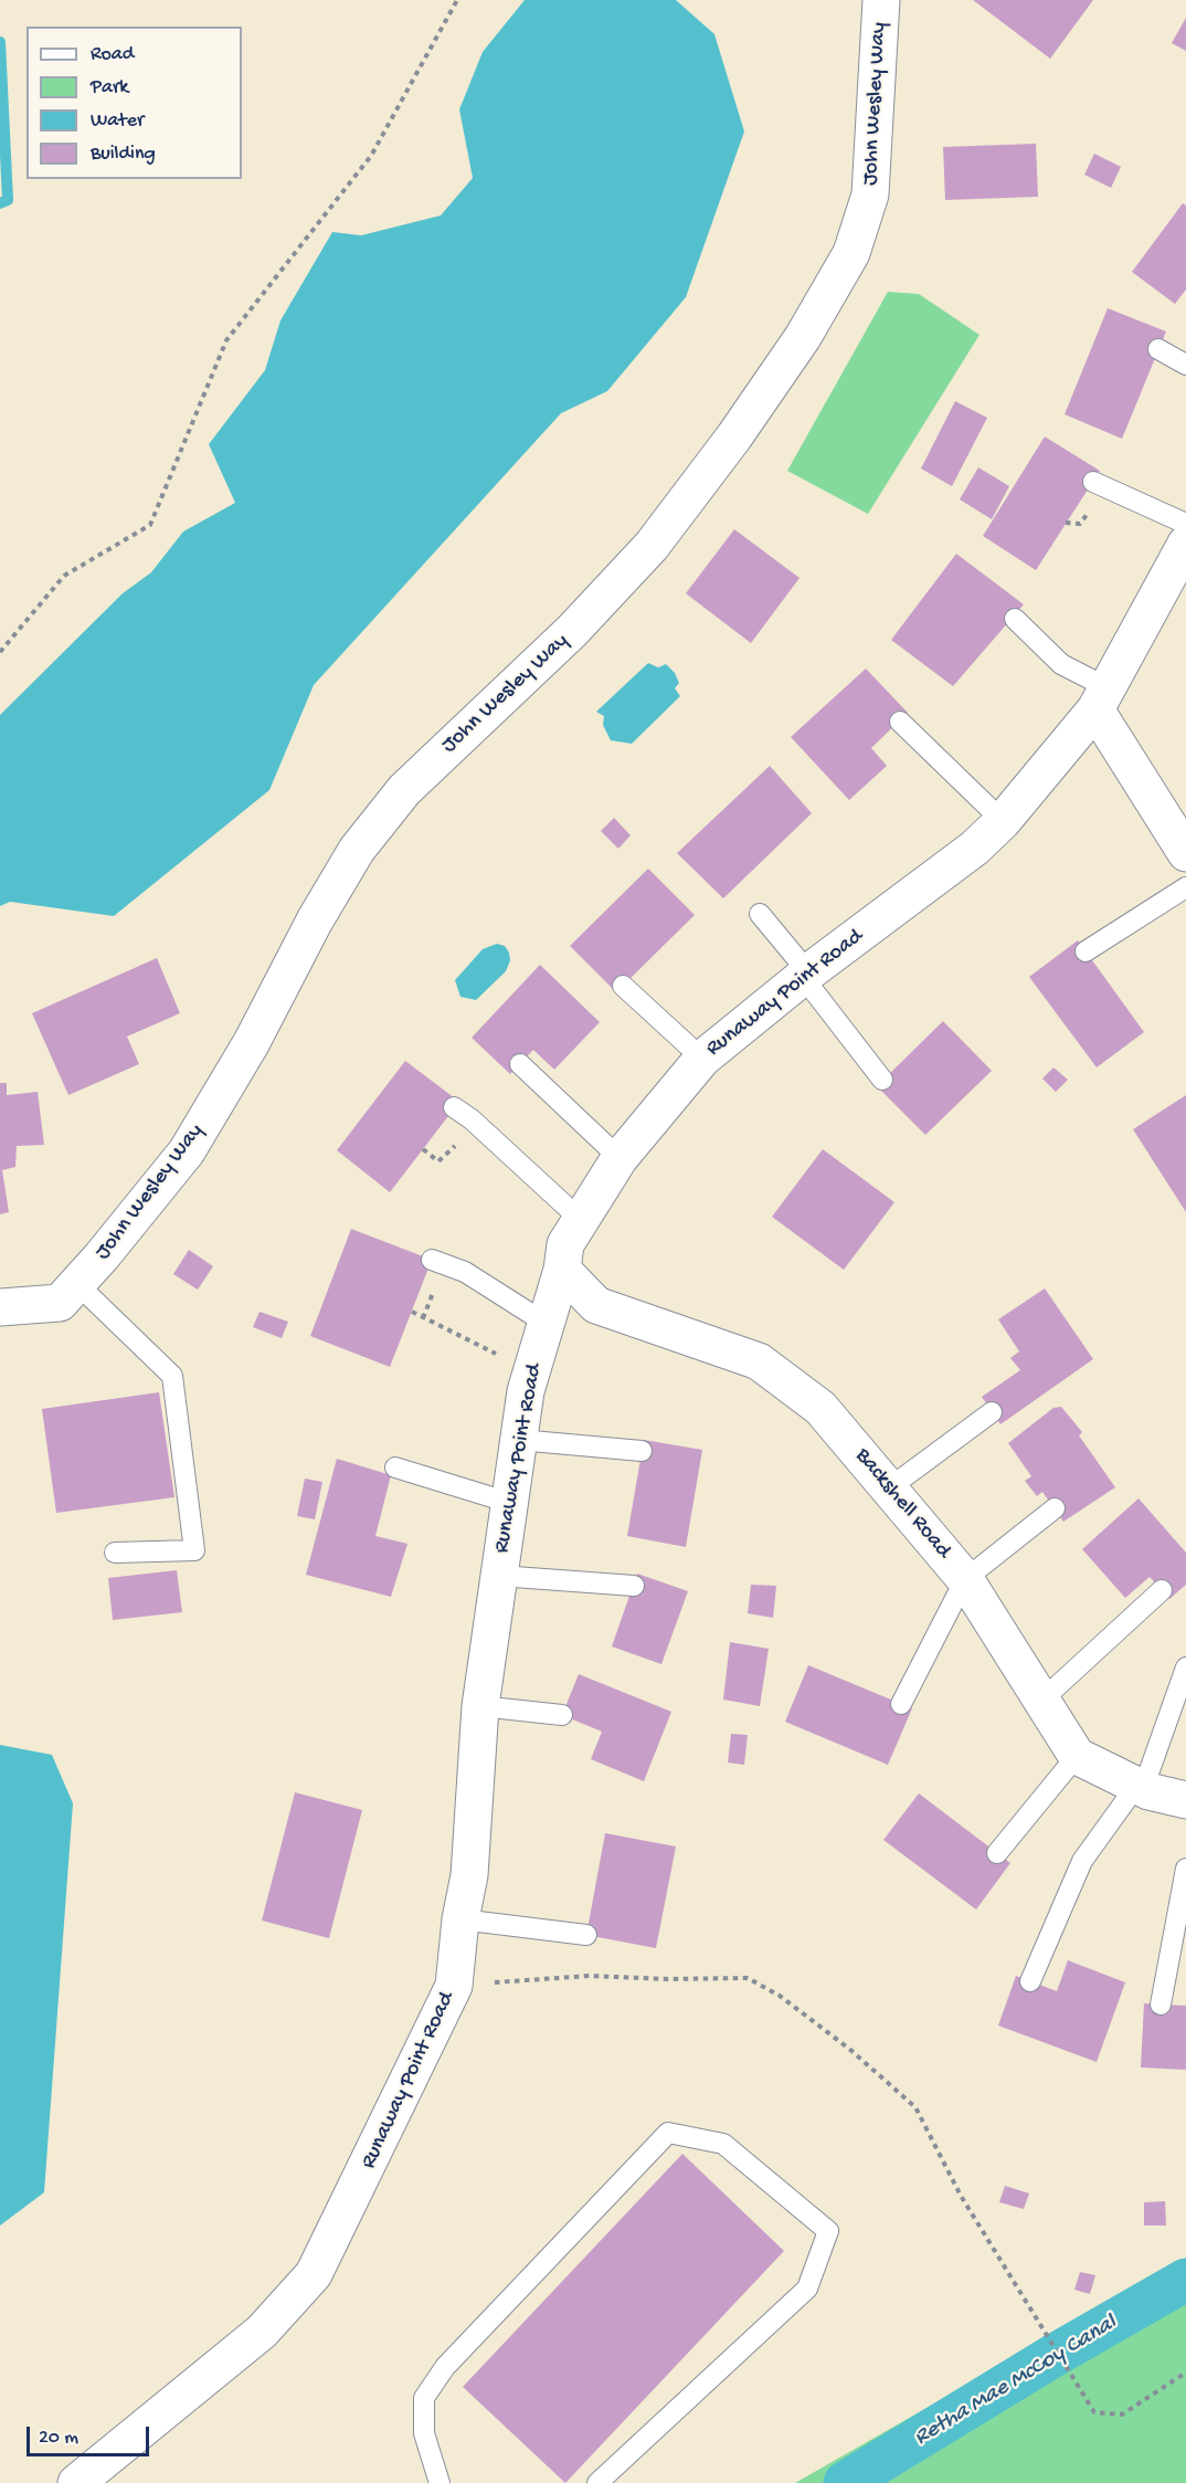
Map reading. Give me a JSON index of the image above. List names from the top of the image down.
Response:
{
  "streets": {
    "street": ["John Wesley Way", "Runaway Point Road", "Backshell Road"]
  },
  "crossings": [
    ["Runaway Point Road", "Backshell Road"]
  ],
  "water": ["Retha Mae McCoy Canal"],
  "legend": [
    "Road",
    "Park",
    "Water",
    "Building"
  ],
  "scale_bar": "20 m"
}
